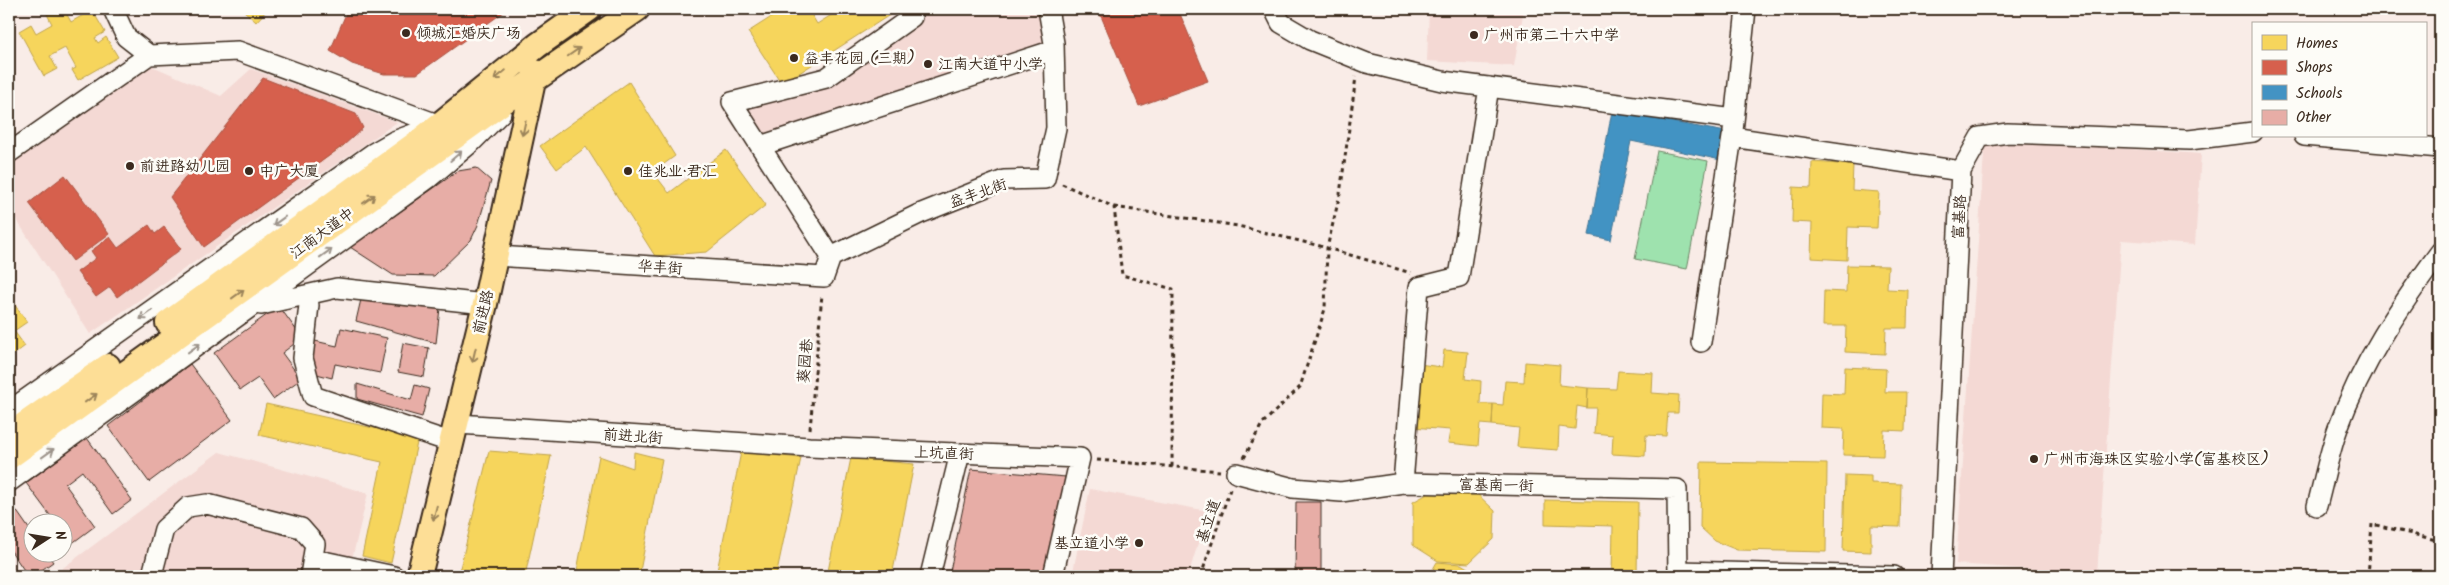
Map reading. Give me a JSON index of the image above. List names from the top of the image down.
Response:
{
  "streets": {
    "main road": ["江南大道中", "前进路"],
    "street": [
      "益丰北街",
      "富基路",
      "华丰街",
      "前进北街",
      "上坑直街",
      "富基南一街"
    ],
    "path": ["葵园巷", "基立道"]
  },
  "crossings": [
    ["江南大道中", "前进路"],
    ["华丰街", "前进路"],
    ["华丰街", "葵园巷"],
    ["前进路", "前进北街"],
    ["葵园巷", "前进北街"],
    ["葵园巷", "上坑直街"],
    ["前进北街", "上坑直街"],
    ["富基南一街", "基立道"]
  ],
  "one_way": ["前进路"],
  "places": [
    "倾城汇婚庆广场",
    "广州市第二十六中学",
    "益丰花园 (三期)",
    "江南大道中小学",
    "前进路幼儿园",
    "中广大厦",
    "佳兆业·君汇",
    "广州市海珠区实验小学(富基校区)",
    "基立道小学"
  ],
  "legend": [
    "Homes",
    "Shops",
    "Schools",
    "Other"
  ],
  "north": "right"
}
